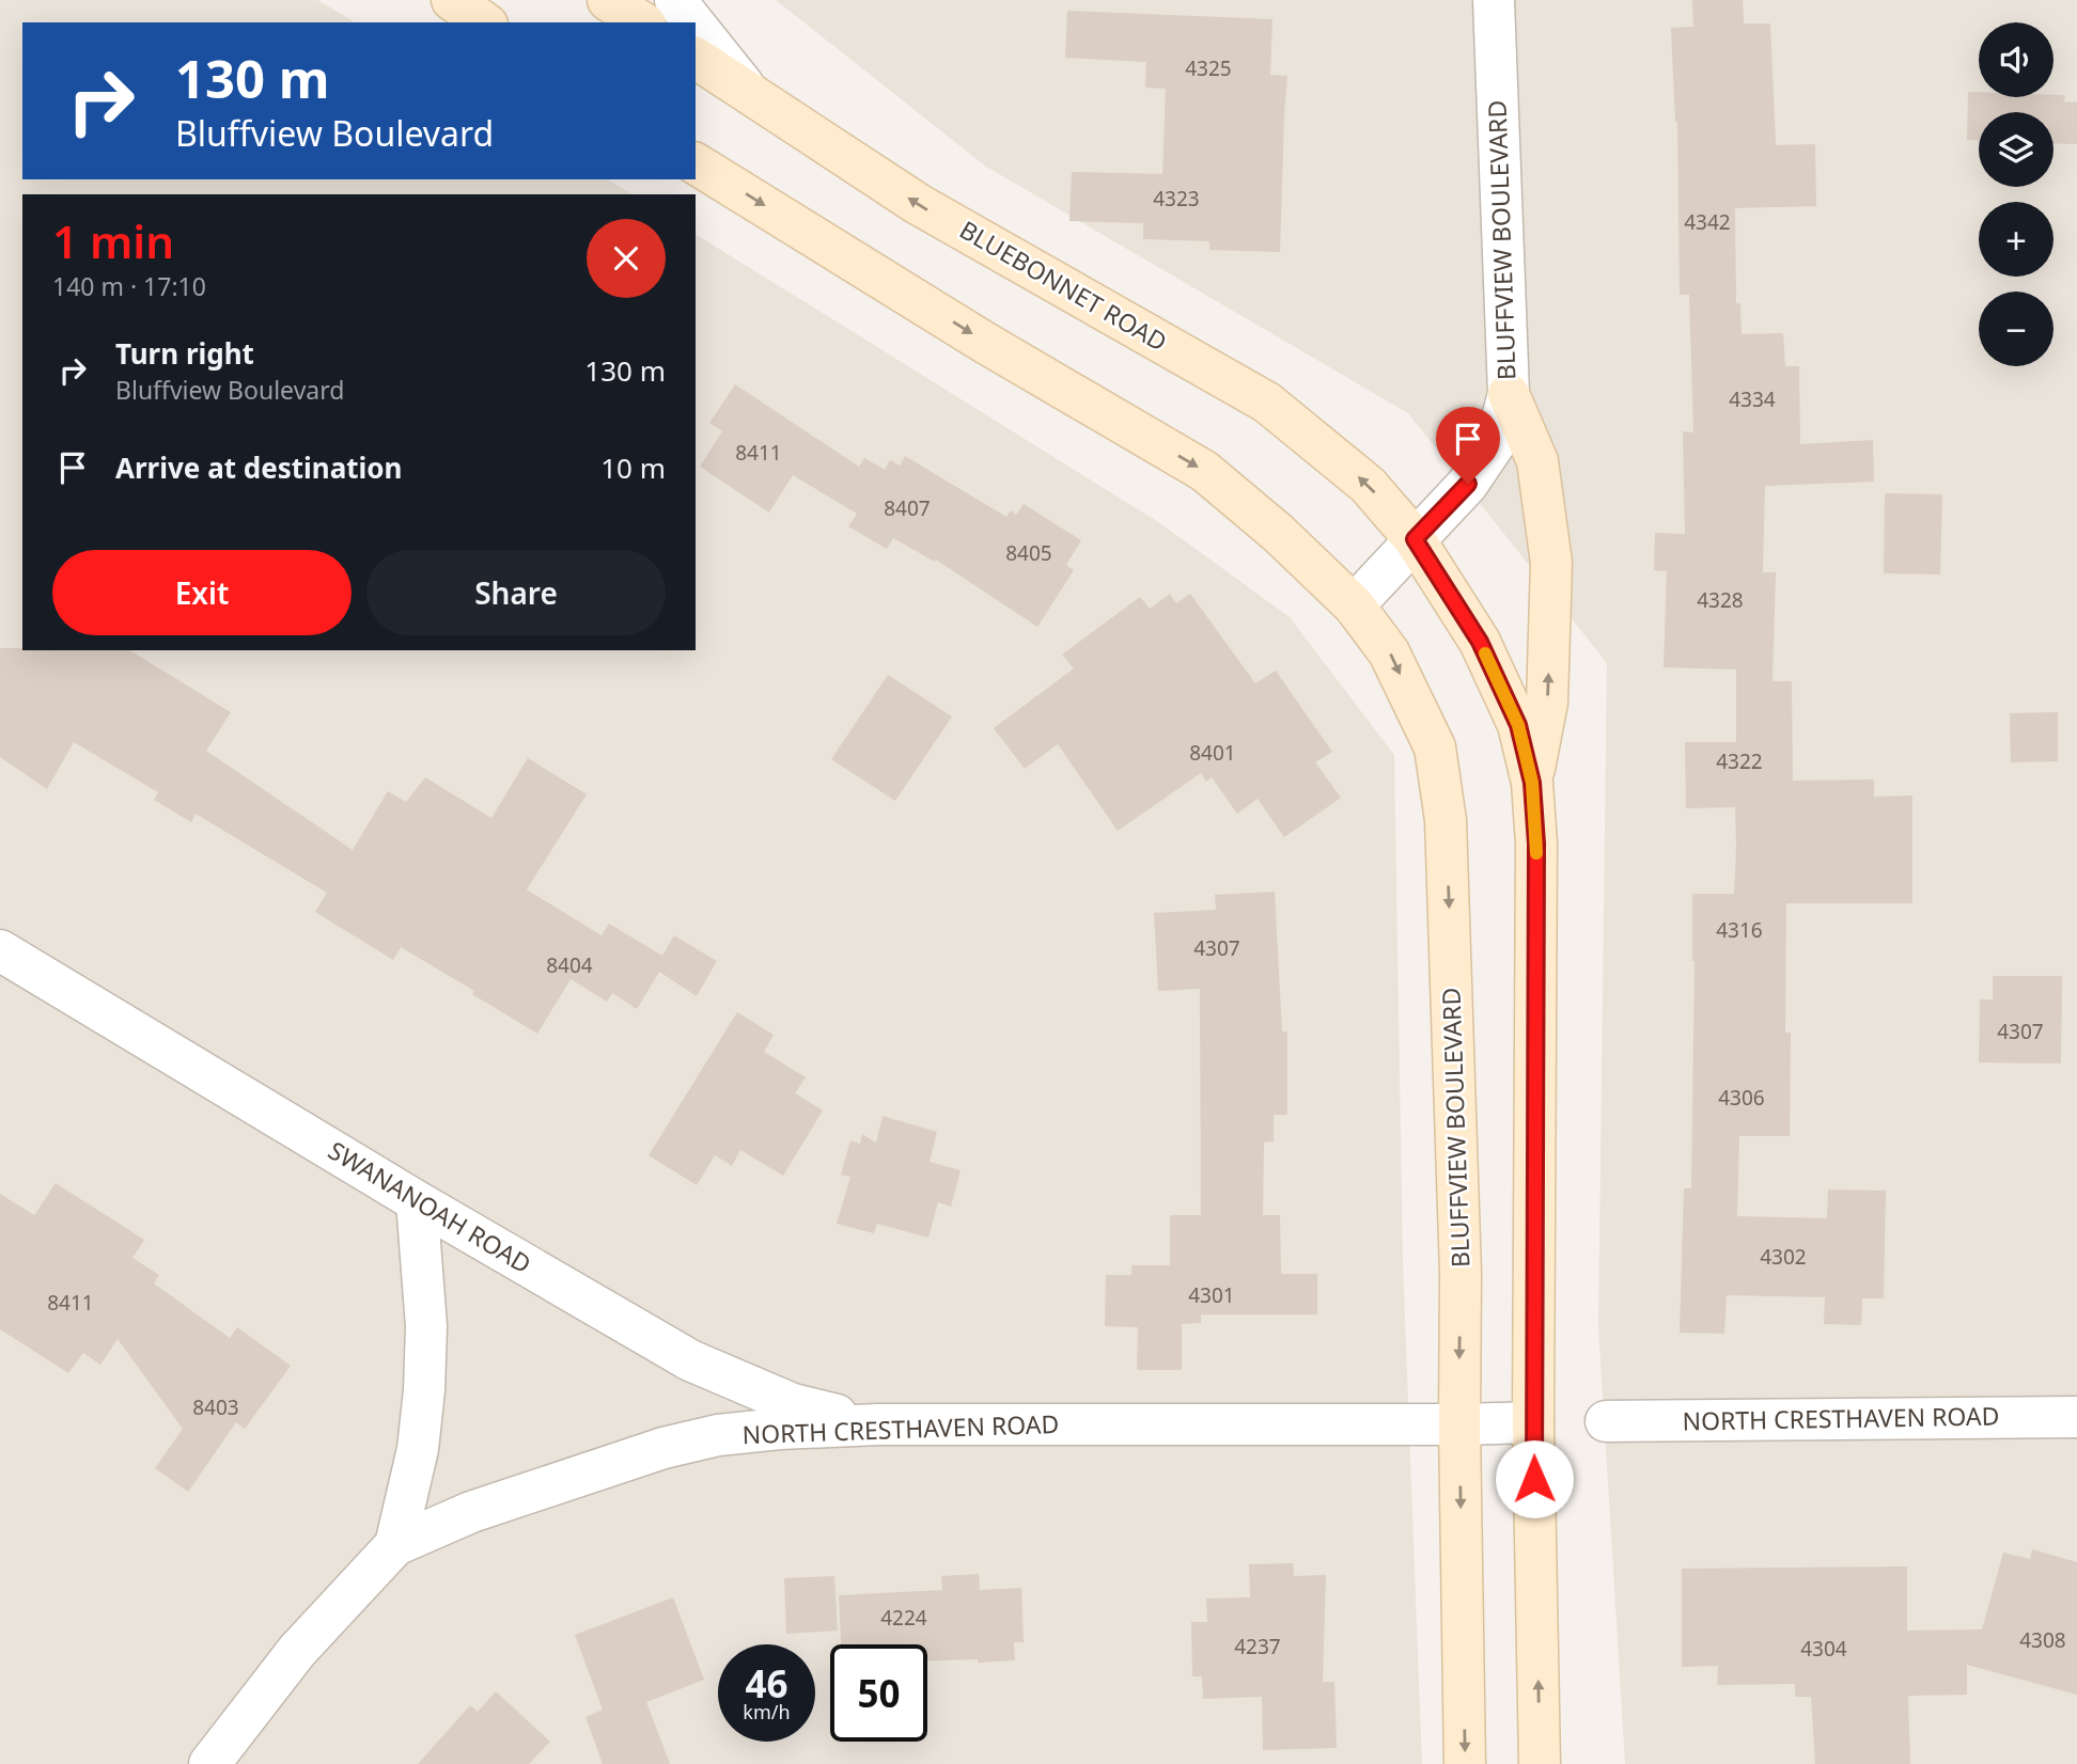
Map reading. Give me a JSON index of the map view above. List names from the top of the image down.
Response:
{
  "streets": {
    "main road": ["BLUFFVIEW BOULEVARD", "BLUEBONNET ROAD"],
    "street": ["SWANANOAH ROAD", "NORTH CRESTHAVEN ROAD"]
  },
  "crossings": [
    ["BLUFFVIEW BOULEVARD", "BLUEBONNET ROAD"],
    ["BLUFFVIEW BOULEVARD", "NORTH CRESTHAVEN ROAD"],
    ["SWANANOAH ROAD", "NORTH CRESTHAVEN ROAD"]
  ],
  "one_way": ["BLUFFVIEW BOULEVARD"],
  "house_numbers": [
    "4325",
    "4323",
    "4342",
    "4334",
    "8411",
    "8407",
    "8405",
    "4328",
    "8401",
    "4322",
    "4316",
    "4307",
    "8404",
    "4307",
    "4306",
    "4302",
    "4301",
    "8411",
    "8403",
    "4224",
    "4308",
    "4237",
    "4304"
  ],
  "page": {
    "map_buttons": ["+", "−"],
    "turn": ["130 m", "Bluffview Boulevard"],
    "heading": ["1 min", "140 m · 17:10"],
    "list": [
      {
        "name": "Turn right",
        "note": "Bluffview Boulevard",
        "value": "130 m"
      },
      {
        "name": "Arrive at destination",
        "value": "10 m"
      }
    ],
    "buttons": ["Exit", "Share"],
    "speed": "46 km/h",
    "limit": "50"
  }
}
